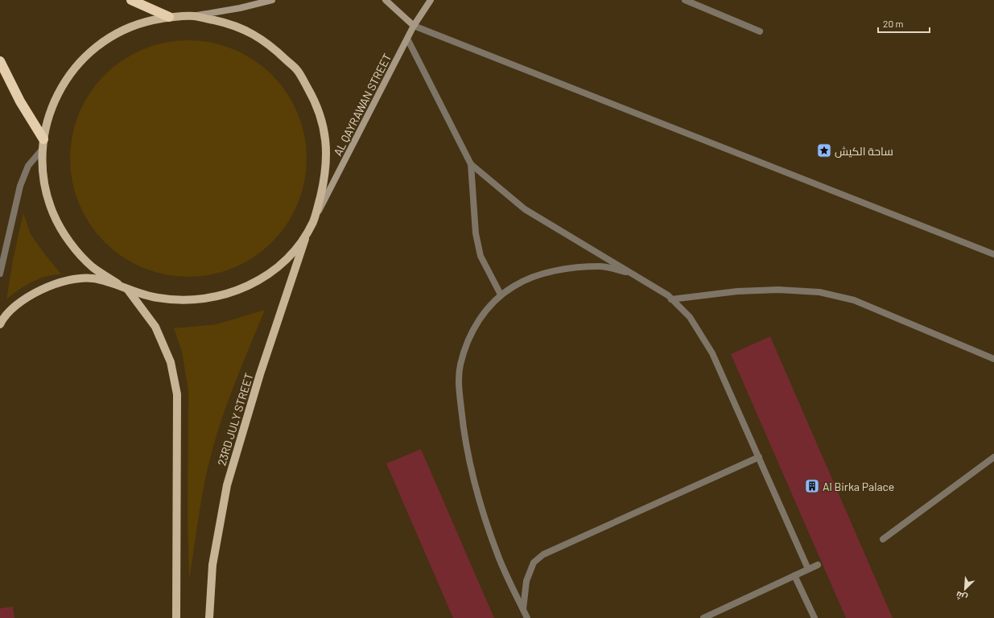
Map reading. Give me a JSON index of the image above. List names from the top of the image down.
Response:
{
  "streets": {
    "main road": ["AL QAYRAWAN STREET", "23RD JULY STREET"]
  },
  "places": {
    "place": ["ساحة الكيش"],
    "building": ["Al Birka Palace"]
  },
  "scale_bar": "20 m",
  "north": "bottom left"
}
